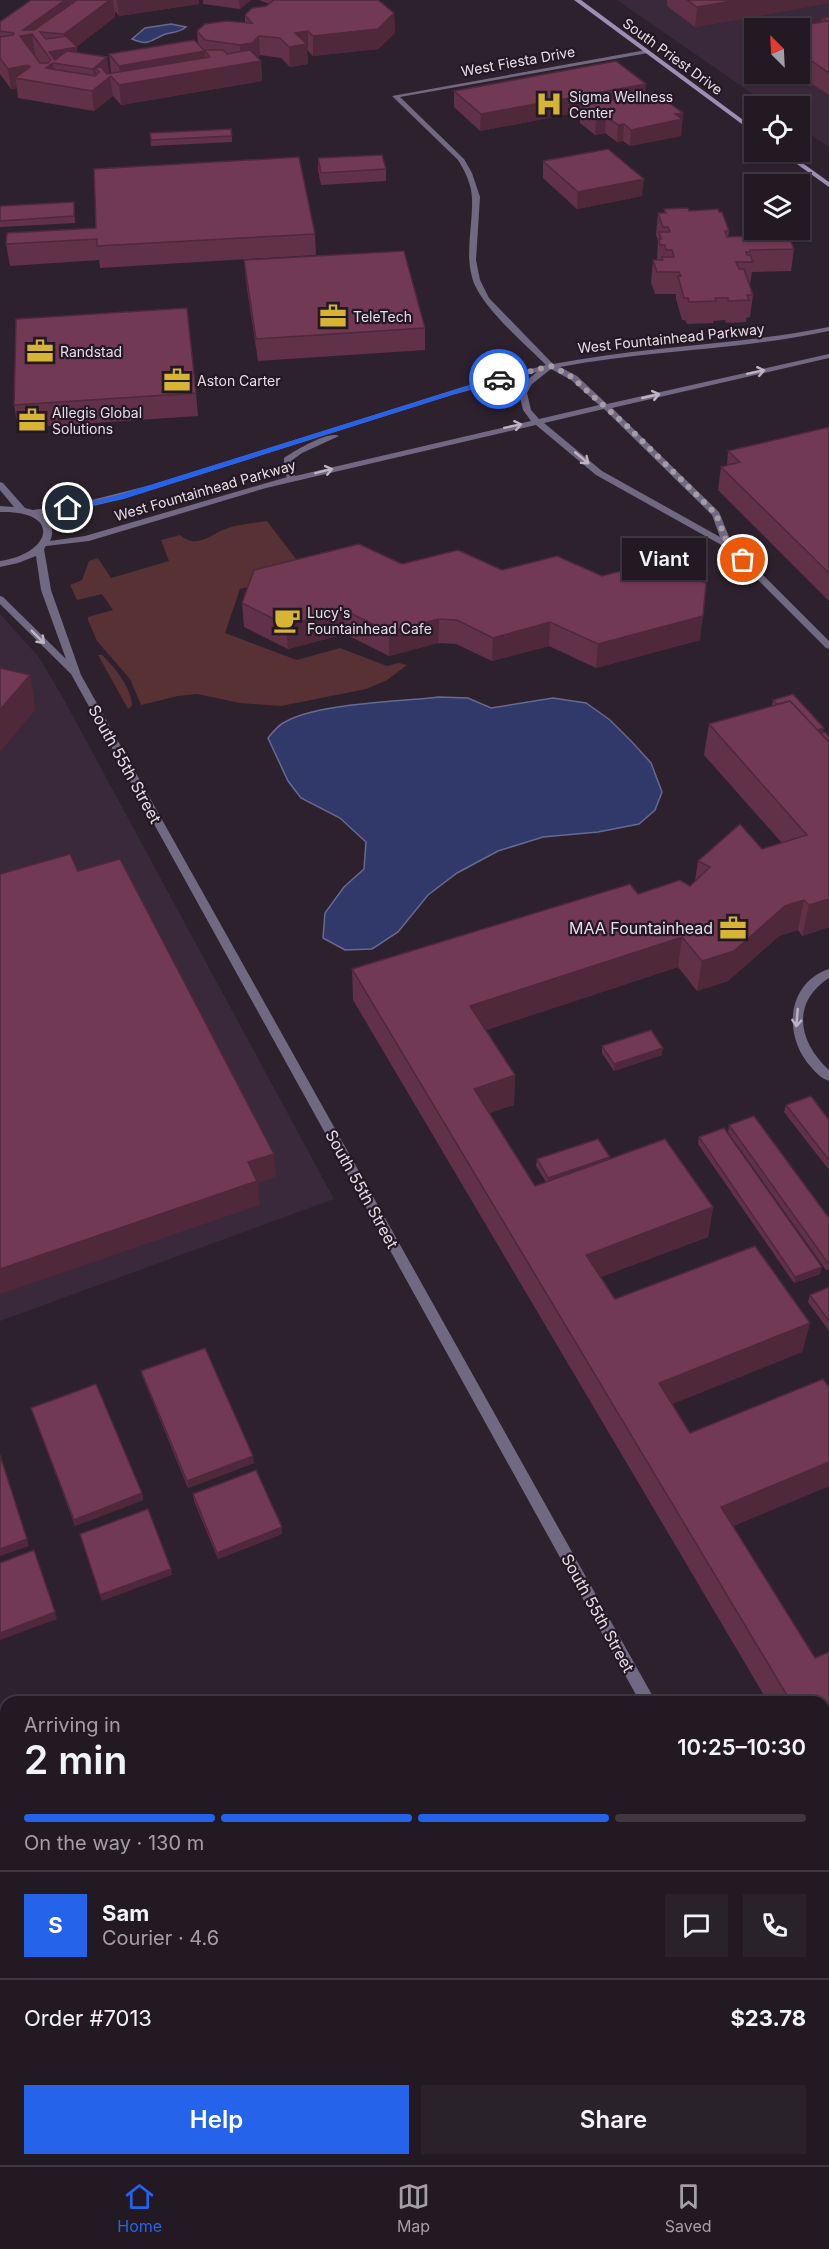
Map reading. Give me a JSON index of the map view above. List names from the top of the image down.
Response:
{
  "streets": {
    "main road": ["South Priest Drive"],
    "street": ["West Fiesta Drive", "West Fountainhead Parkway", "South 55th Street"]
  },
  "crossings": [
    ["South Priest Drive", "West Fiesta Drive"],
    ["West Fiesta Drive", "West Fountainhead Parkway"],
    ["West Fountainhead Parkway", "South 55th Street"]
  ],
  "places": {
    "hospital": ["Sigma Wellness Center"],
    "office": [
      "TeleTech",
      "Randstad",
      "Aston Carter",
      "Allegis Global Solutions",
      "MAA Fountainhead"
    ],
    "other": ["Viant"],
    "cafe": ["Lucy's Fountainhead Cafe"]
  },
  "north": "top left",
  "page": {
    "bubble": "Viant",
    "heading": ["2 min", "Arriving in", "10:25–10:30"],
    "panel": [
      "Sam",
      "Courier · 4.6",
      "Order #7013",
      "$23.78"
    ],
    "bar": "On the way · 130 m",
    "round": "S",
    "buttons": ["Help", "Share"],
    "tabs": ["Home", "Map", "Saved"]
  }
}
